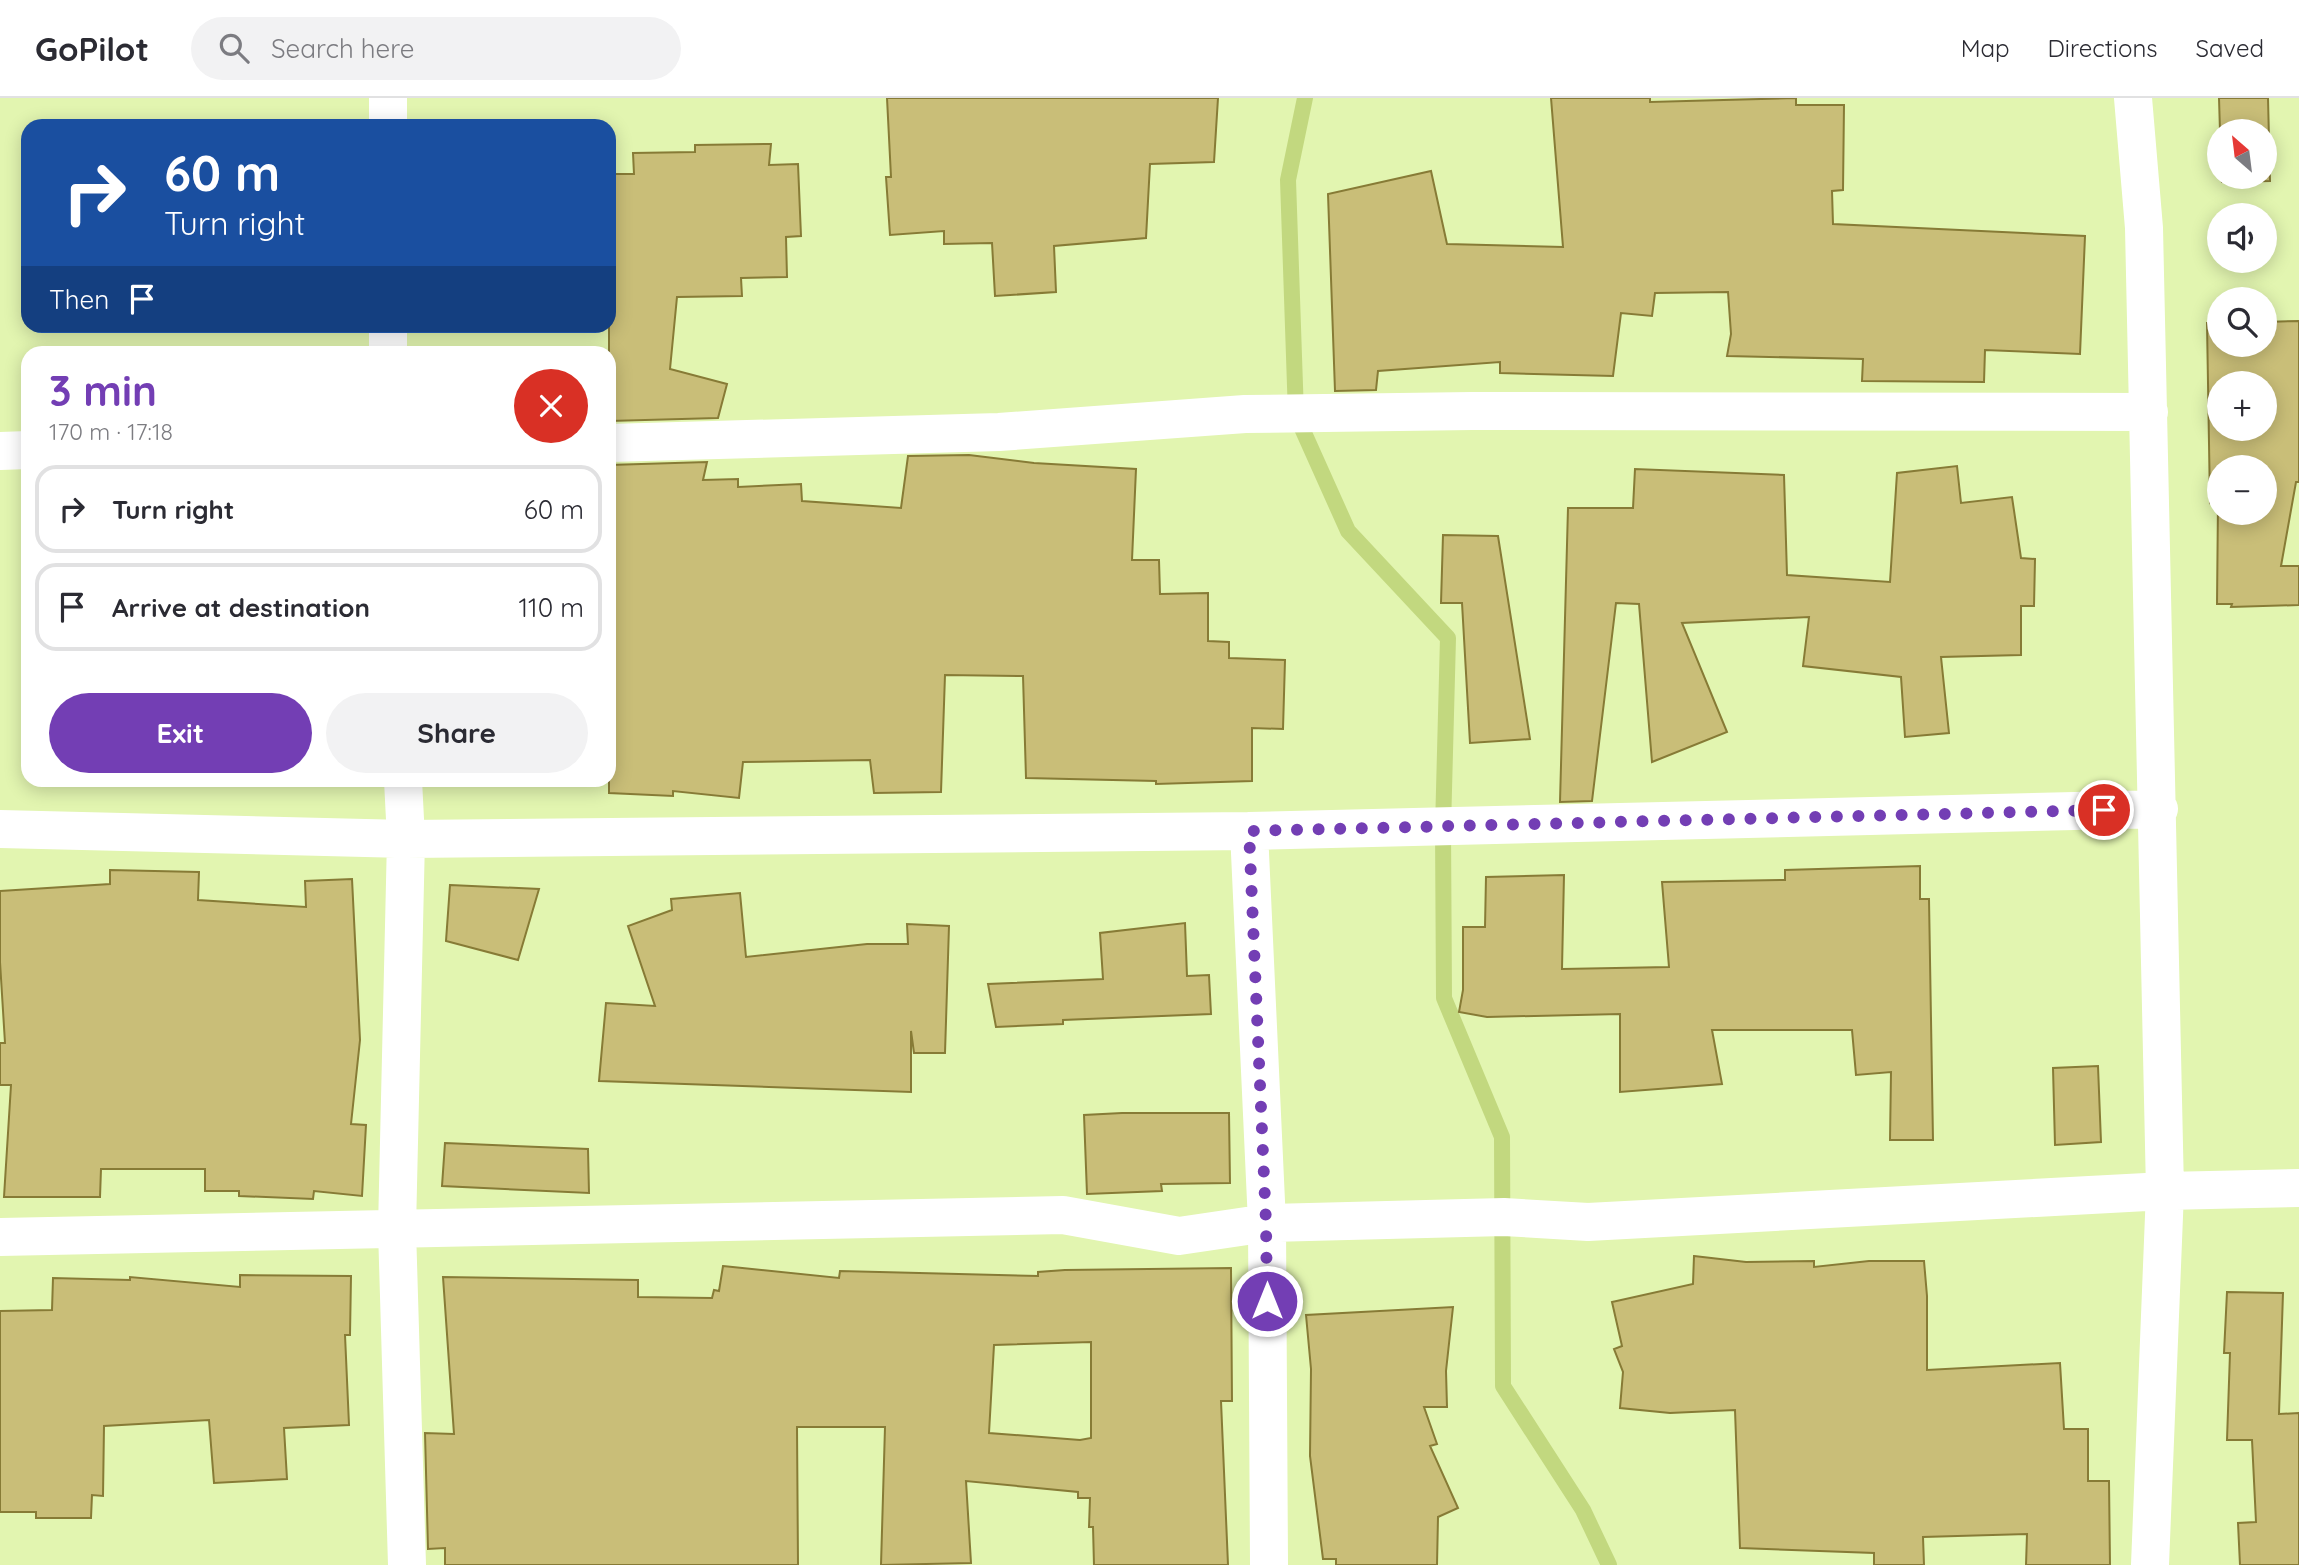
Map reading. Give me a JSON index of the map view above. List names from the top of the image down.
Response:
{
  "north": "top left",
  "page": {
    "header": "GoPilot",
    "search": "Search here",
    "nav": ["Map", "Directions", "Saved"],
    "map_buttons": ["+", "−"],
    "turn": ["60 m", "Turn right"],
    "then": "Then",
    "heading": ["3 min", "170 m · 17:18"],
    "list": [
      {
        "name": "Turn right",
        "value": "60 m"
      },
      {
        "name": "Arrive at destination",
        "value": "110 m"
      }
    ],
    "buttons": ["Exit", "Share"]
  }
}
